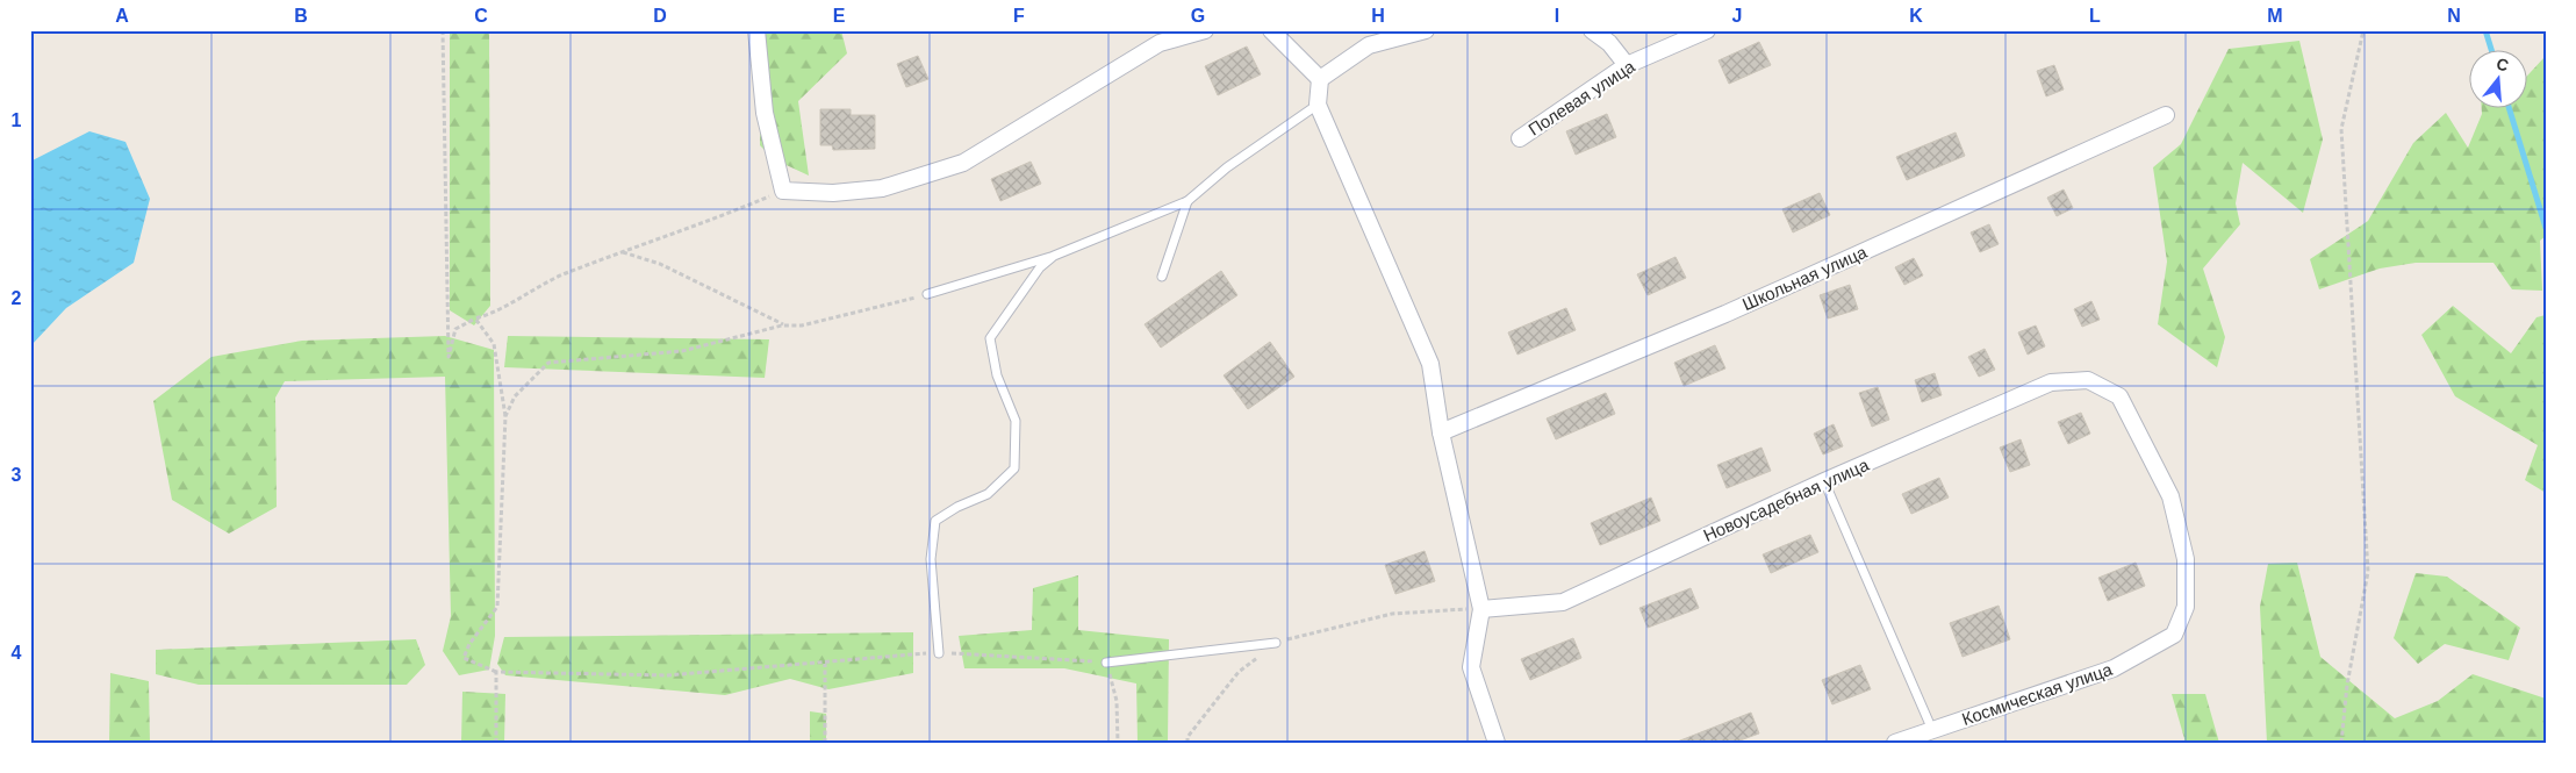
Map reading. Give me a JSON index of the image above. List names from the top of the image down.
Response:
{
  "streets": {
    "street": [
      "Полевая улица",
      "Школьная улица",
      "Новоусадебная улица",
      "Космическая улица"
    ]
  },
  "crossings": [
    ["Новоусадебная улица", "Космическая улица"]
  ],
  "north": "top",
  "grid": {
    "columns": [
      "A",
      "B",
      "C",
      "D",
      "E",
      "F",
      "G",
      "H",
      "I",
      "J",
      "K",
      "L",
      "M",
      "N"
    ],
    "rows": [
      "1",
      "2",
      "3",
      "4"
    ]
  }
}
